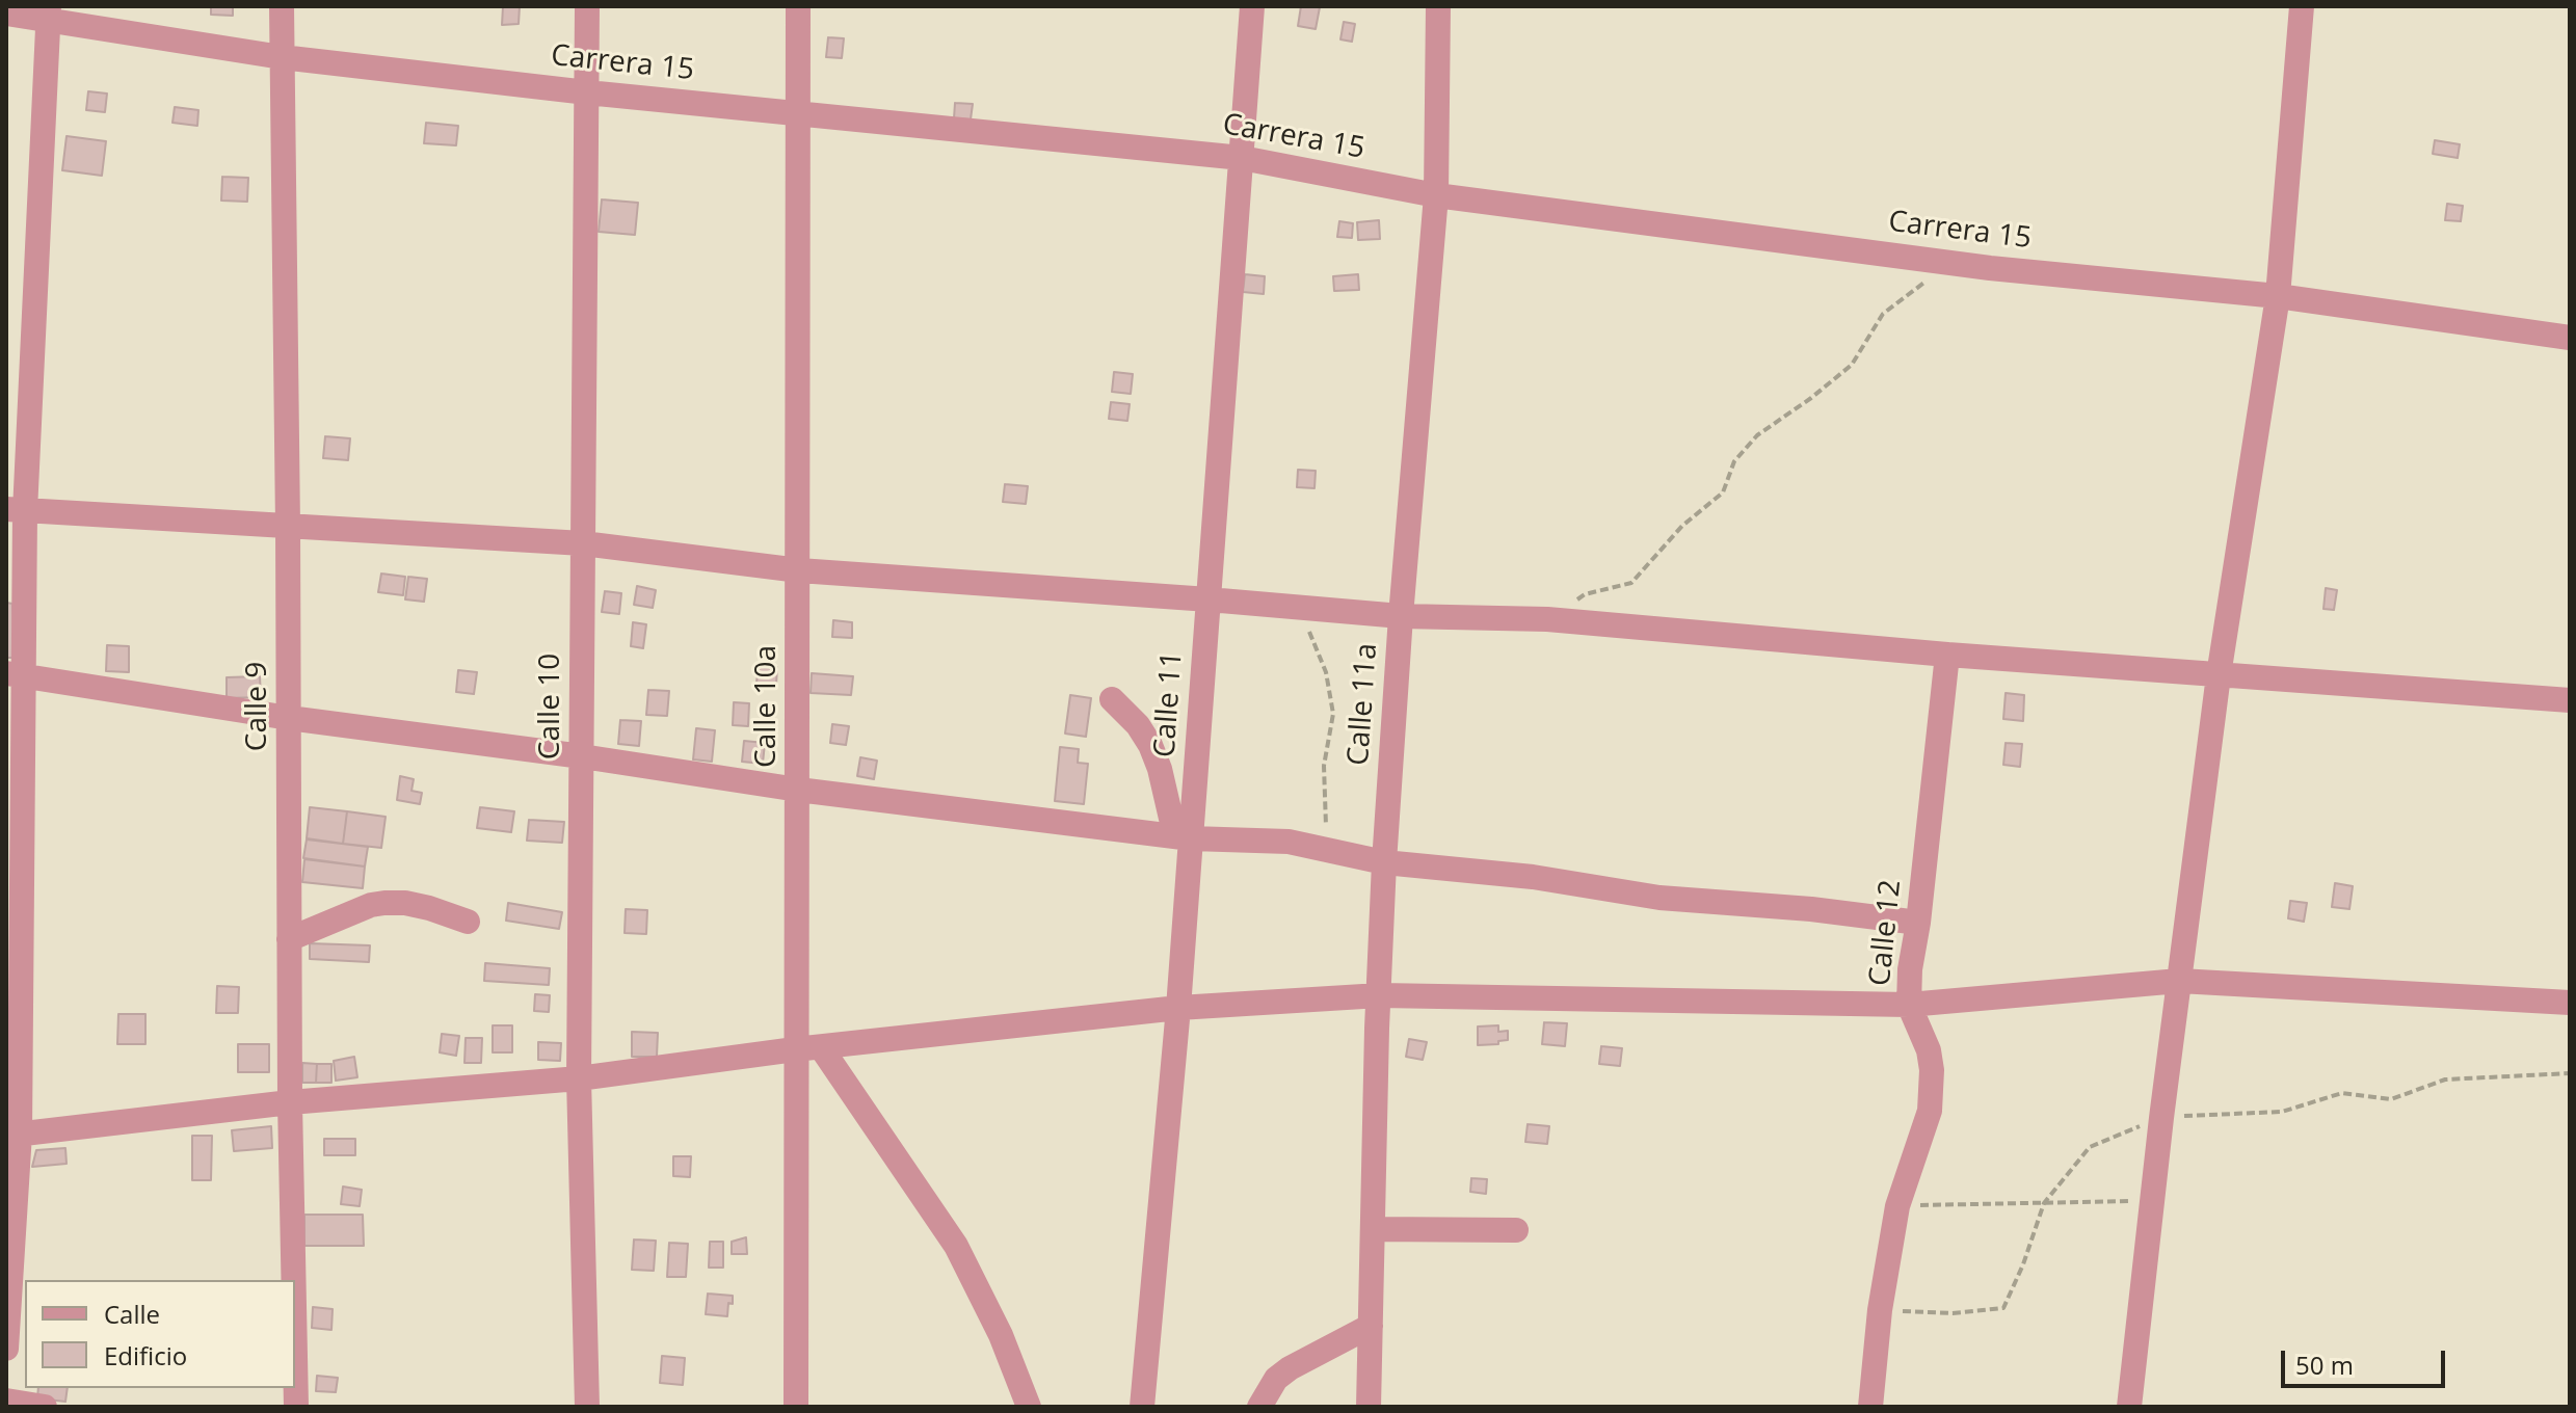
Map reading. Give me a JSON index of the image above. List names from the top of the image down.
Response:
{
  "streets": {
    "street": [
      "Carrera 15",
      "Calle 11",
      "Calle 11a",
      "Calle 9",
      "Calle 10",
      "Calle 10a",
      "Calle 12"
    ]
  },
  "crossings": [
    ["Carrera 15", "Calle 11"],
    ["Carrera 15", "Calle 11a"],
    ["Carrera 15", "Calle 9"],
    ["Carrera 15", "Calle 10"],
    ["Carrera 15", "Calle 10a"]
  ],
  "legend": ["Calle", "Edificio"],
  "scale_bar": "50 m"
}
